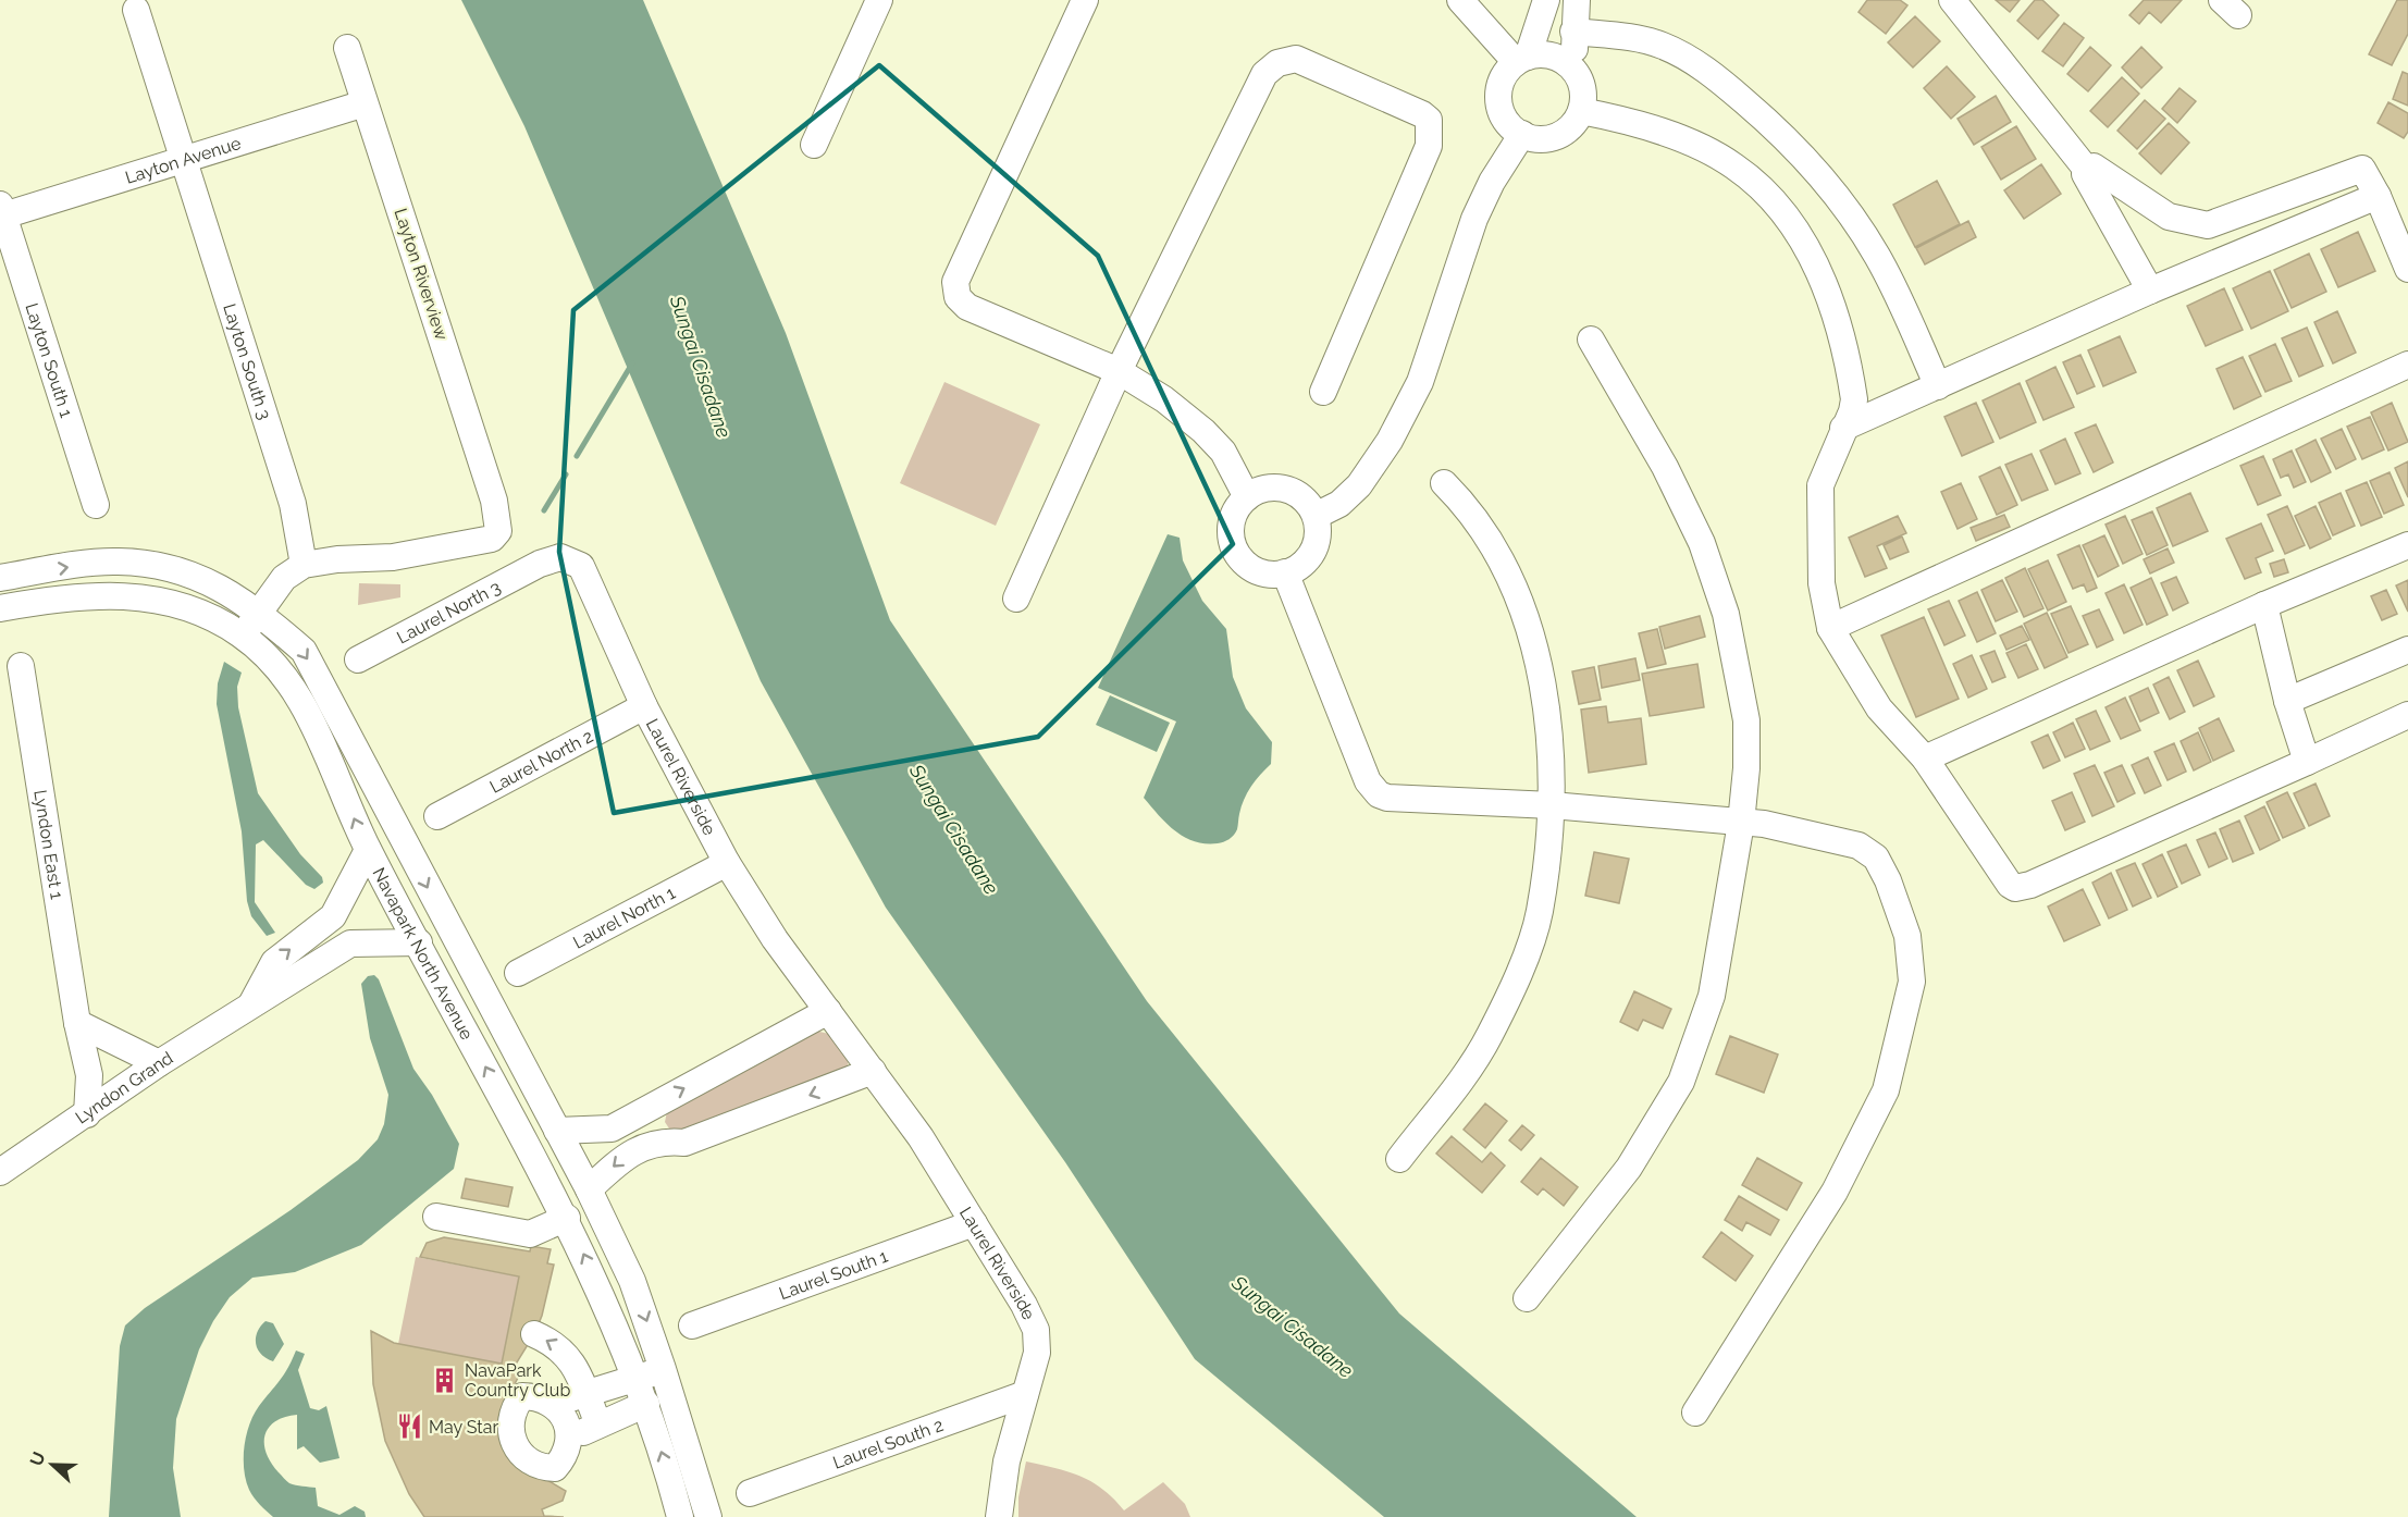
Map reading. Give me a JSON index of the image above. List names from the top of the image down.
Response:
{
  "streets": {
    "street": [
      "Layton Avenue",
      "Layton Riverview",
      "Layton South 1",
      "Layton South 3",
      "Laurel North 3",
      "Laurel North 2",
      "Laurel Riverside",
      "Lyndon East 1",
      "Laurel North 1",
      "Navapark North Avenue",
      "Lyndon Grand",
      "Laurel South 1",
      "Laurel South 2"
    ]
  },
  "crossings": [
    ["Layton Avenue", "Layton Riverview"],
    ["Layton Avenue", "Layton South 1"],
    ["Layton Avenue", "Layton South 3"],
    ["Layton Riverview", "Layton South 3"],
    ["Laurel North 3", "Laurel Riverside"],
    ["Laurel North 2", "Laurel Riverside"],
    ["Laurel Riverside", "Laurel North 1"],
    ["Laurel Riverside", "Laurel South 1"],
    ["Laurel Riverside", "Laurel South 2"],
    ["Lyndon East 1", "Lyndon Grand"],
    ["Navapark North Avenue", "Lyndon Grand"]
  ],
  "water": ["Sungai Cisadane"],
  "places": {
    "building": ["NavaPark Country Club"],
    "restaurant": ["May Star"]
  },
  "north": "left"
}
